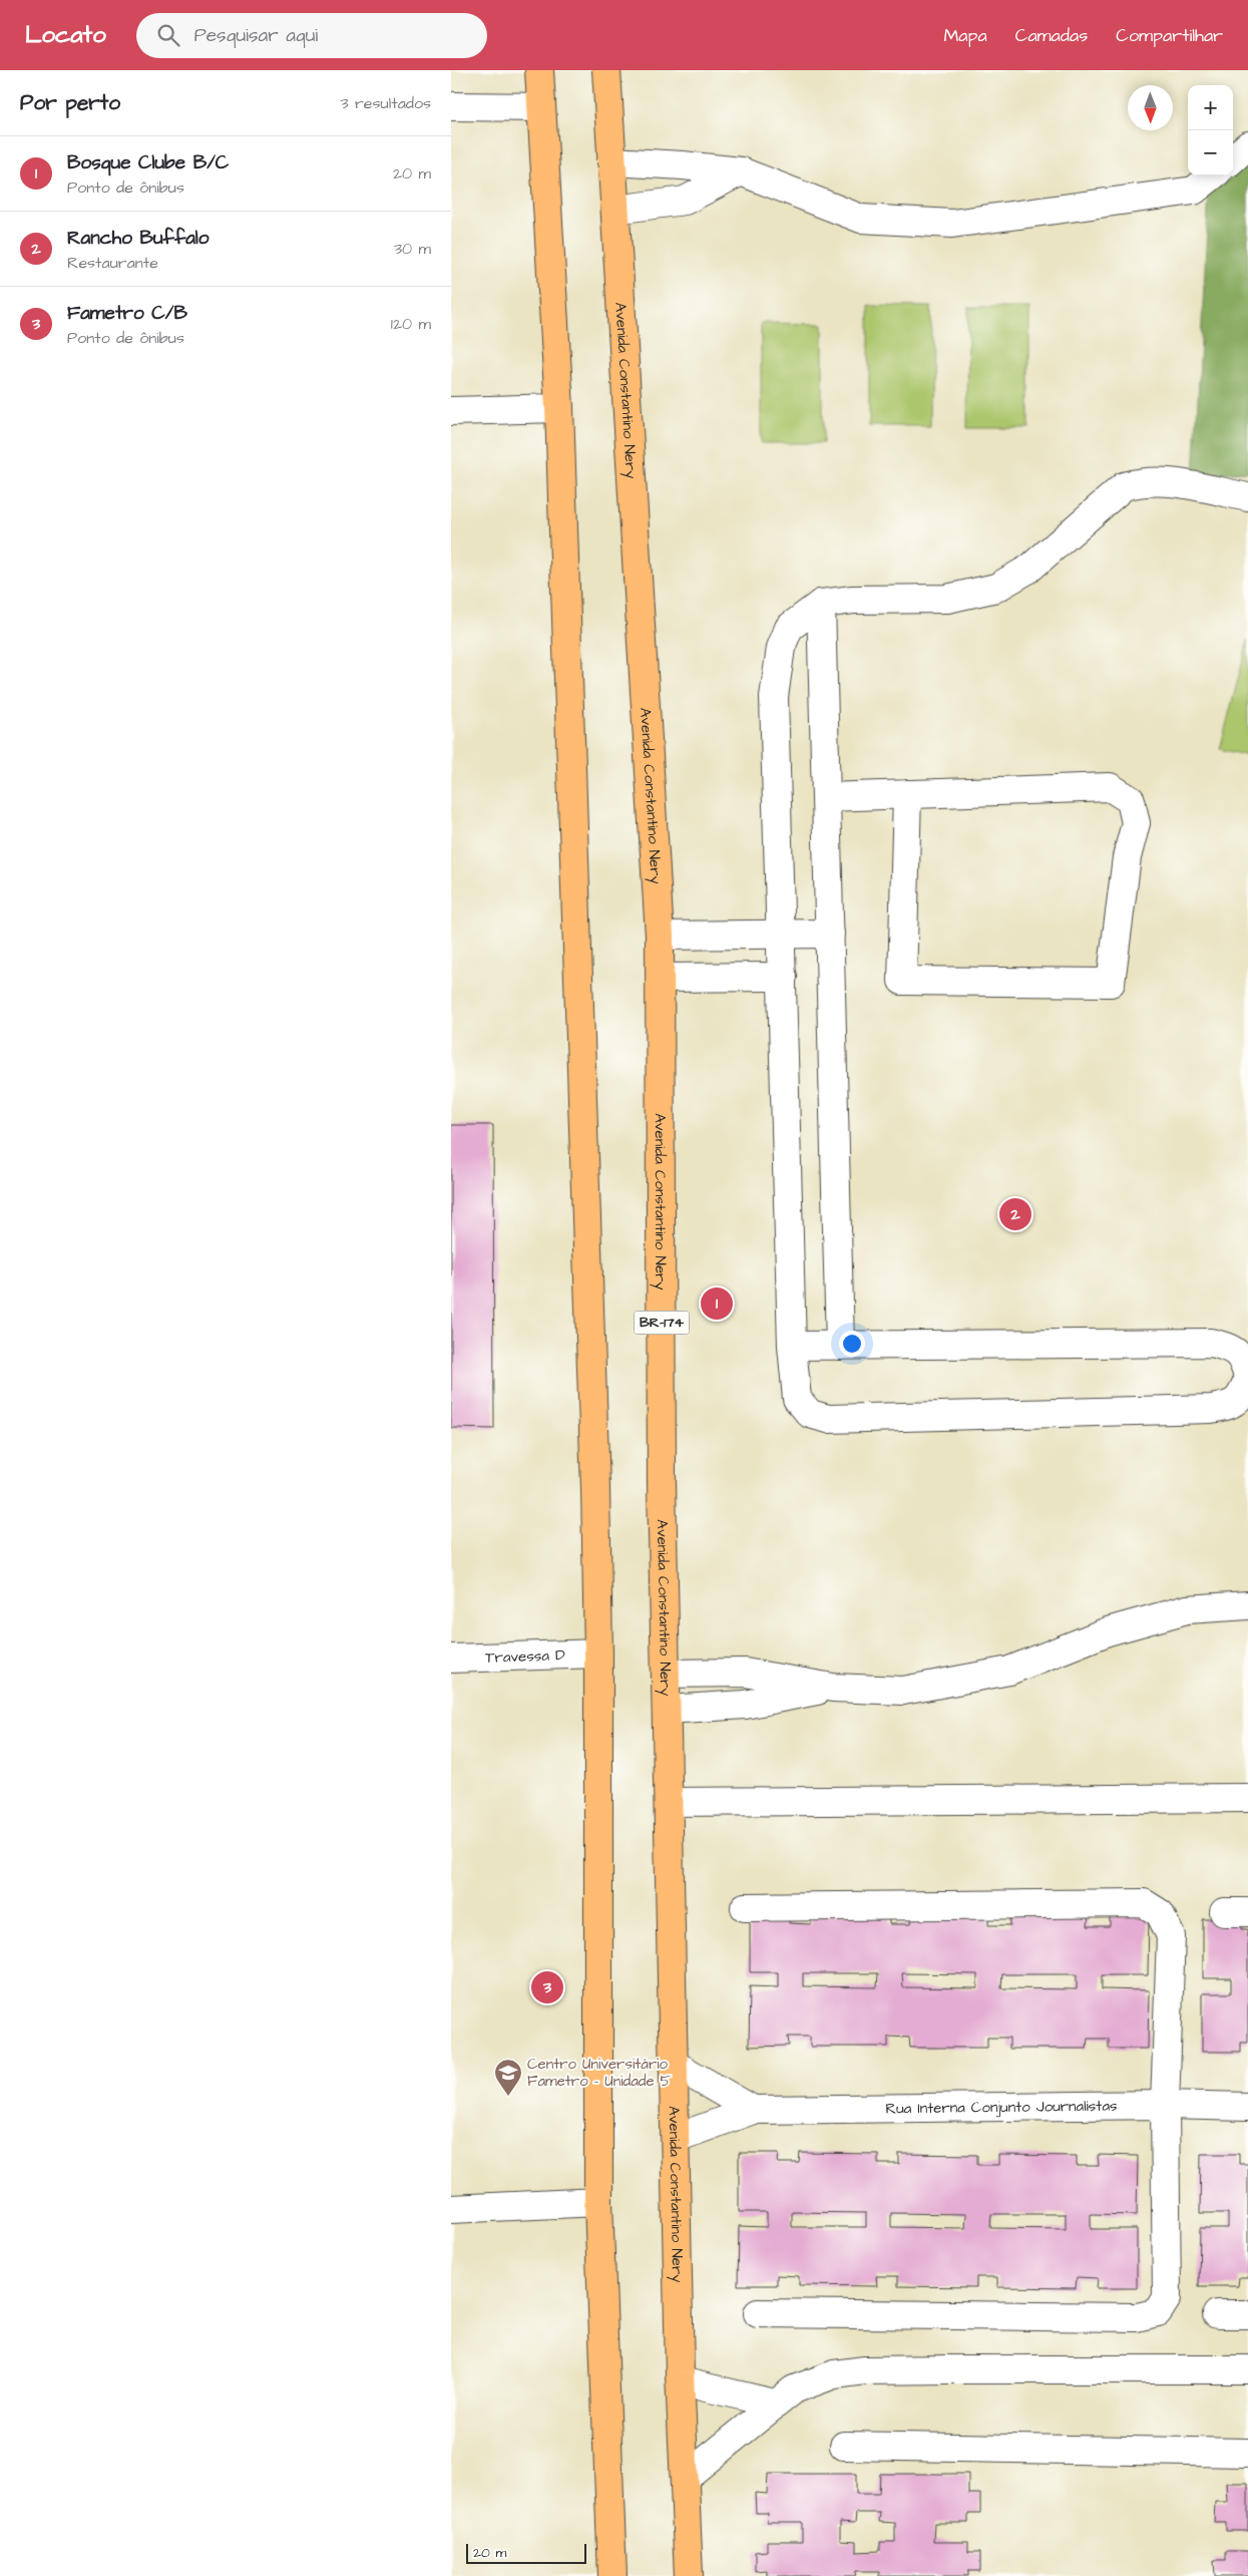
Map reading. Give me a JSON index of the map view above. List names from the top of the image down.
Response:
{
  "streets": {
    "highway": ["Avenida Constantino Nery", "BR-174"],
    "street": ["Travessa D", "Rua Interna Conjunto Journalistas"]
  },
  "crossings": [
    ["Avenida Constantino Nery", "Rua Interna Conjunto Journalistas"]
  ],
  "places": {
    "school or university": ["Centro Universitário Fametro - Unidade 5"]
  },
  "scale_bar": "20 m",
  "north": "bottom",
  "page": {
    "header": "Locato",
    "search": "Pesquisar aqui",
    "nav": ["Mapa", "Camadas", "Compartilhar"],
    "heading": ["Por perto", "3 resultados"],
    "map_buttons": ["+", "−"],
    "list": [
      {
        "mark": "1",
        "name": "Bosque Clube B/C",
        "note": "Ponto de ônibus",
        "value": "20 m"
      },
      {
        "mark": "2",
        "name": "Rancho Buffalo",
        "note": "Restaurante",
        "value": "30 m"
      },
      {
        "mark": "3",
        "name": "Fametro C/B",
        "note": "Ponto de ônibus",
        "value": "120 m"
      }
    ],
    "pins": ["2", "1", "3"],
    "scale": "20 m"
  }
}
